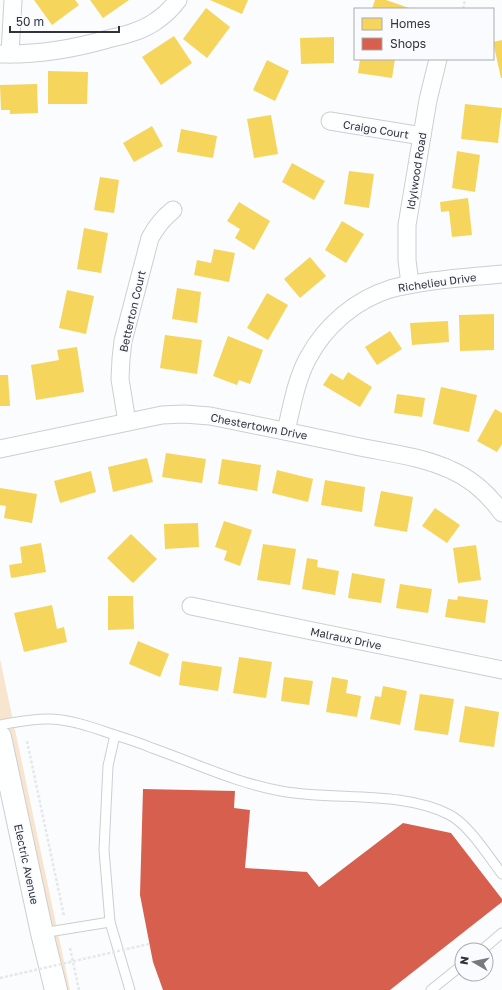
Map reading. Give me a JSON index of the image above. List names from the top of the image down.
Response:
{
  "streets": {
    "street": [
      "Craigo Court",
      "Idylwood Road",
      "Richelieu Drive",
      "Betterton Court",
      "Chestertown Drive",
      "Malraux Drive",
      "Electric Avenue"
    ]
  },
  "crossings": [
    ["Craigo Court", "Idylwood Road"],
    ["Idylwood Road", "Richelieu Drive"],
    ["Richelieu Drive", "Chestertown Drive"],
    ["Betterton Court", "Chestertown Drive"]
  ],
  "legend": ["Homes", "Shops"],
  "scale_bar": "50 m",
  "north": "left"
}
